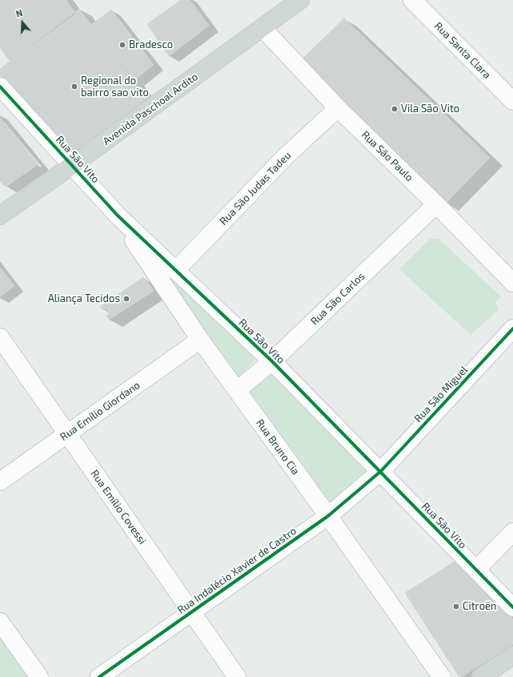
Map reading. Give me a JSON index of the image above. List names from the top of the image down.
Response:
{
  "streets": {
    "main road": ["Avenida Paschoal Ardito"],
    "street": [
      "Rua Santa Clara",
      "Rua São Paulo",
      "Rua São Vito",
      "Rua São Judas Tadeu",
      "Rua São Carlos",
      "Rua São Miguel",
      "Rua Emílio Giordano",
      "Rua Bruno Cia",
      "Rua Emílio Covessi",
      "Rua Indalécio Xavier de Castro"
    ]
  },
  "crossings": [
    ["Avenida Paschoal Ardito", "Rua São Paulo"],
    ["Avenida Paschoal Ardito", "Rua São Vito"],
    ["Rua São Paulo", "Rua São Judas Tadeu"],
    ["Rua São Paulo", "Rua São Carlos"],
    ["Rua São Vito", "Rua São Judas Tadeu"],
    ["Rua São Vito", "Rua São Carlos"],
    ["Rua São Vito", "Rua São Miguel"],
    ["Rua São Vito", "Rua Bruno Cia"],
    ["Rua São Vito", "Rua Indalécio Xavier de Castro"],
    ["Rua São Carlos", "Rua Bruno Cia"],
    ["Rua São Miguel", "Rua Indalécio Xavier de Castro"],
    ["Rua Emílio Giordano", "Rua Bruno Cia"],
    ["Rua Emílio Giordano", "Rua Emílio Covessi"],
    ["Rua Bruno Cia", "Rua Indalécio Xavier de Castro"],
    ["Rua Emílio Covessi", "Rua Indalécio Xavier de Castro"]
  ],
  "places": [
    "Bradesco",
    "Regional do bairro sao vito",
    "Vila São Vito",
    "Aliança Tecidos",
    "Citroën"
  ],
  "north": "top"
}
